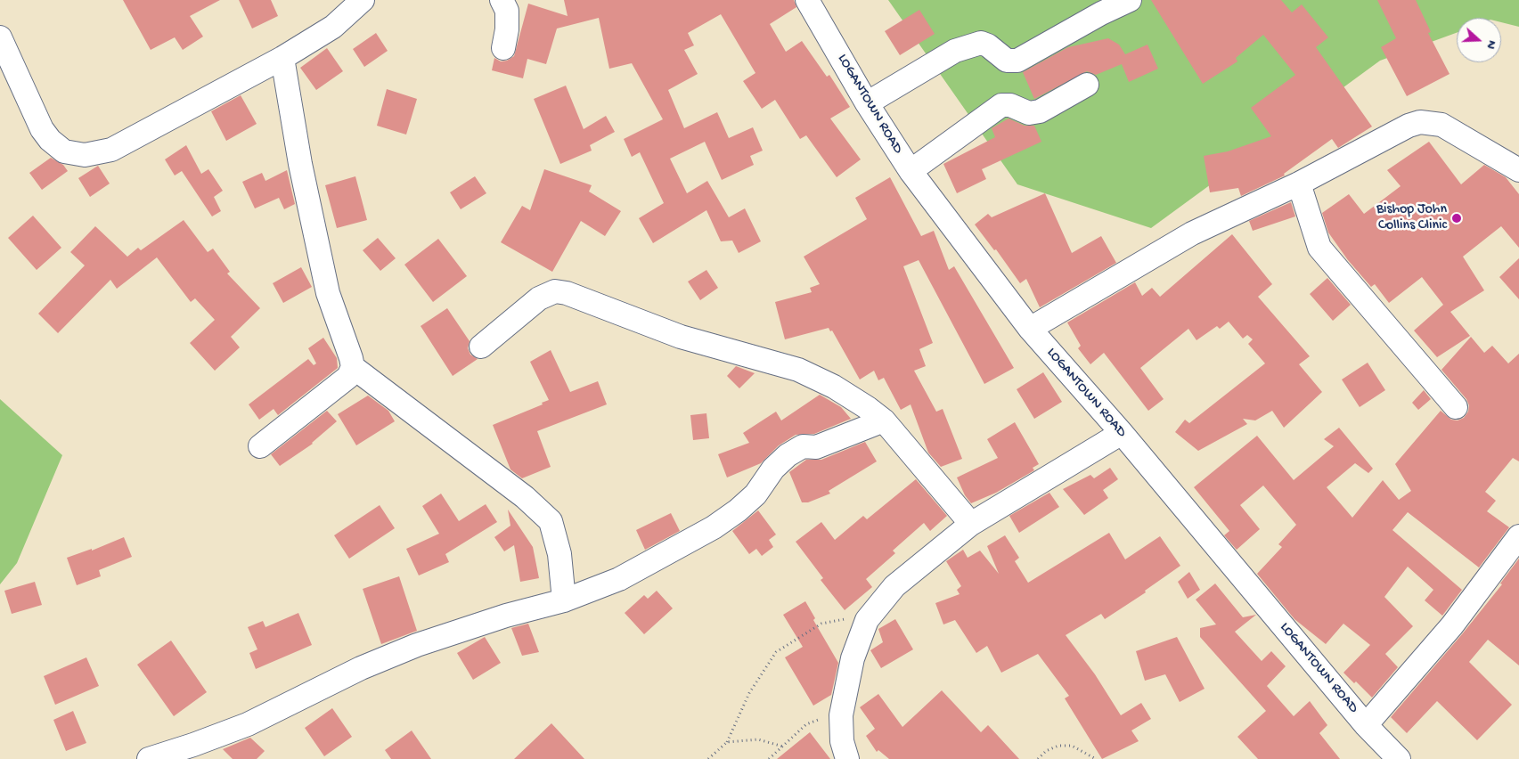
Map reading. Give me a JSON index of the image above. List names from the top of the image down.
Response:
{
  "streets": {
    "street": ["LOGANTOWN ROAD"]
  },
  "places": ["Bishop John Collins Clinic"],
  "north": "right"
}
